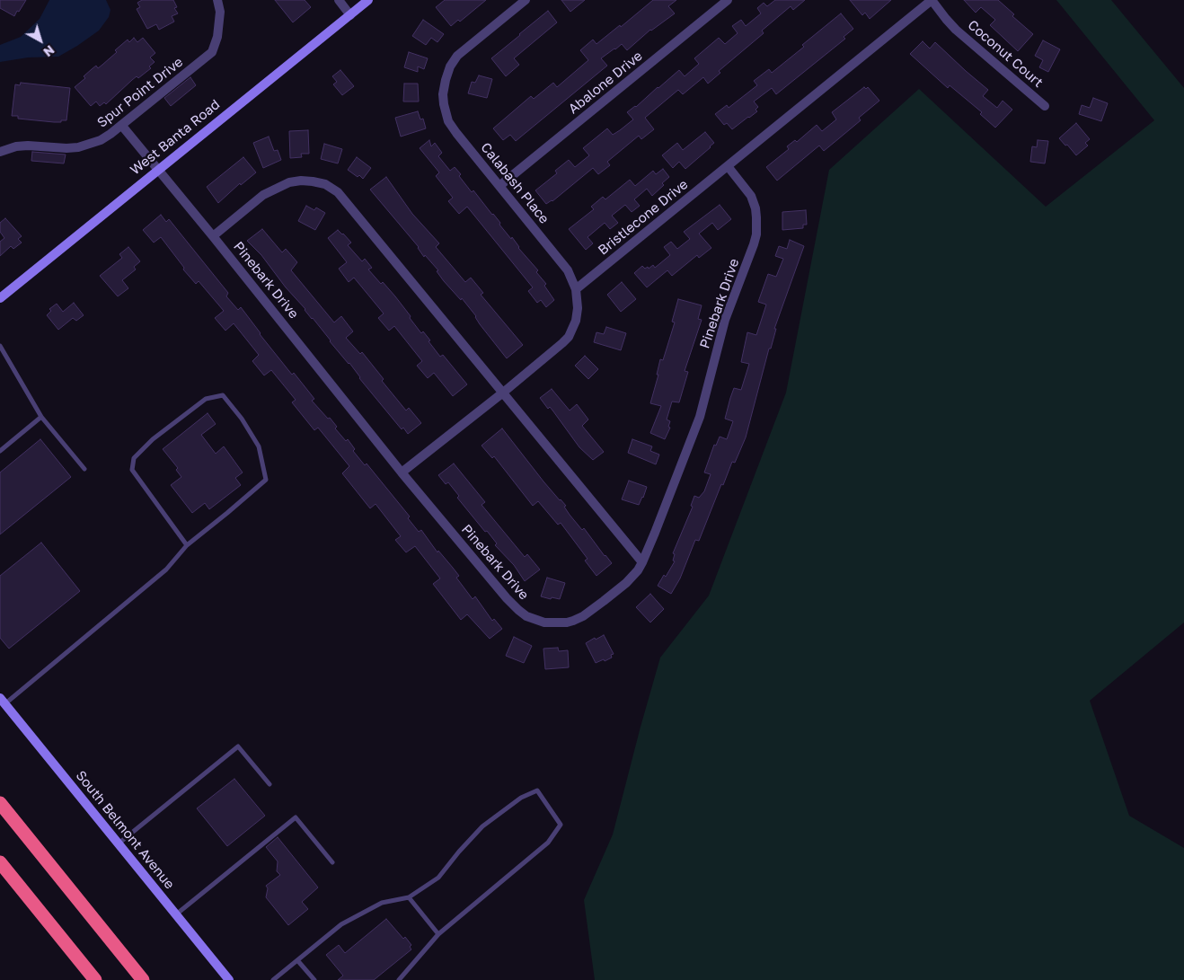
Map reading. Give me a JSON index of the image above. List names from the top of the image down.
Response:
{
  "streets": {
    "street": [
      "Coconut Court",
      "Abalone Drive",
      "Spur Point Drive",
      "West Banta Road",
      "Calabash Place",
      "Bristlecone Drive",
      "Pinebark Drive",
      "South Belmont Avenue"
    ]
  },
  "crossings": [
    ["Coconut Court", "Bristlecone Drive"],
    ["Abalone Drive", "Calabash Place"],
    ["Spur Point Drive", "Pinebark Drive"],
    ["West Banta Road", "Pinebark Drive"],
    ["Calabash Place", "Bristlecone Drive"],
    ["Bristlecone Drive", "Pinebark Drive"]
  ],
  "north": "bottom right"
}
